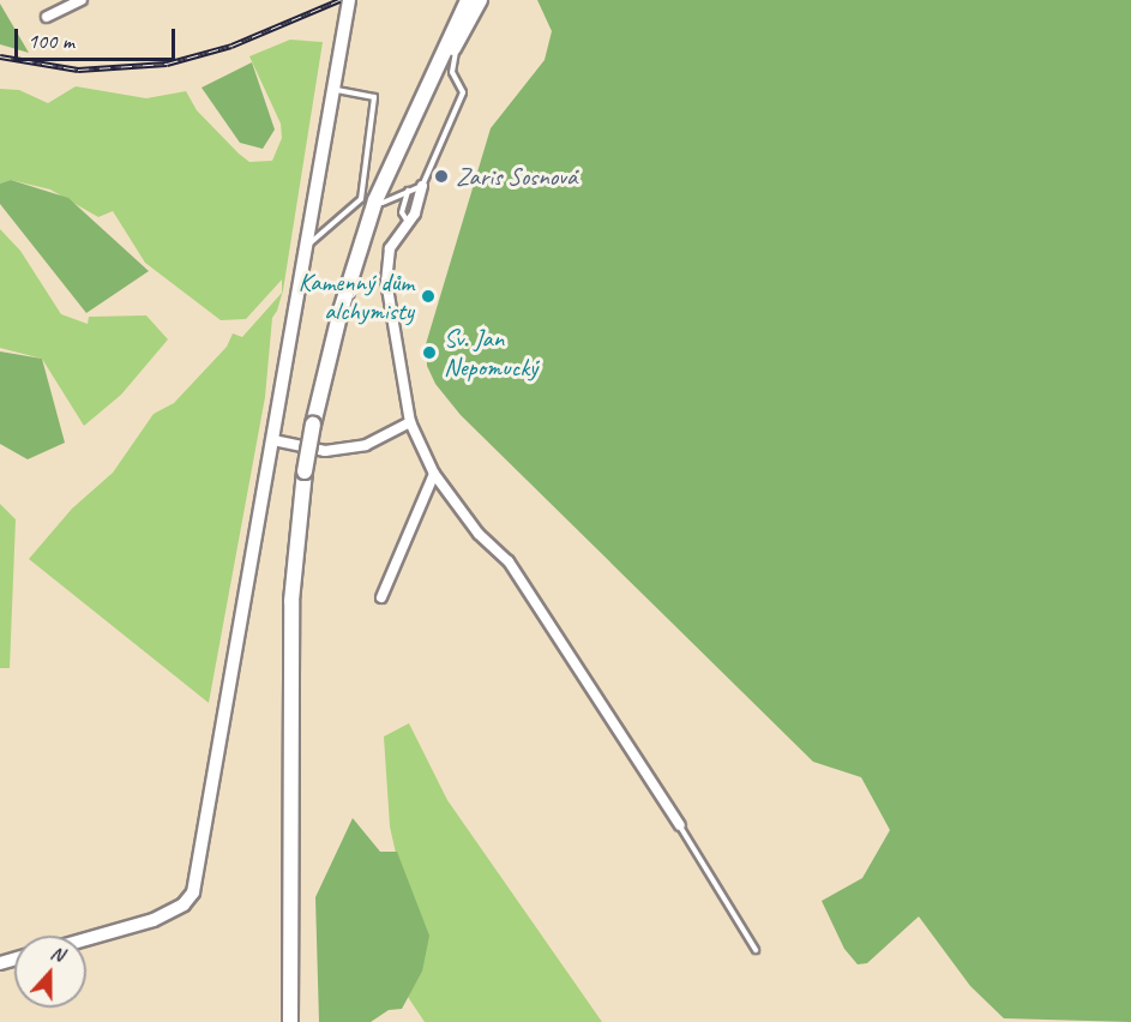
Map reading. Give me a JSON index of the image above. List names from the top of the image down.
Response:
{
  "places": ["Zaris Sosnová", "Kamenný dům alchymisty", "Sv. Jan Nepomucký"],
  "scale_bar": "100 m",
  "north": "top"
}
